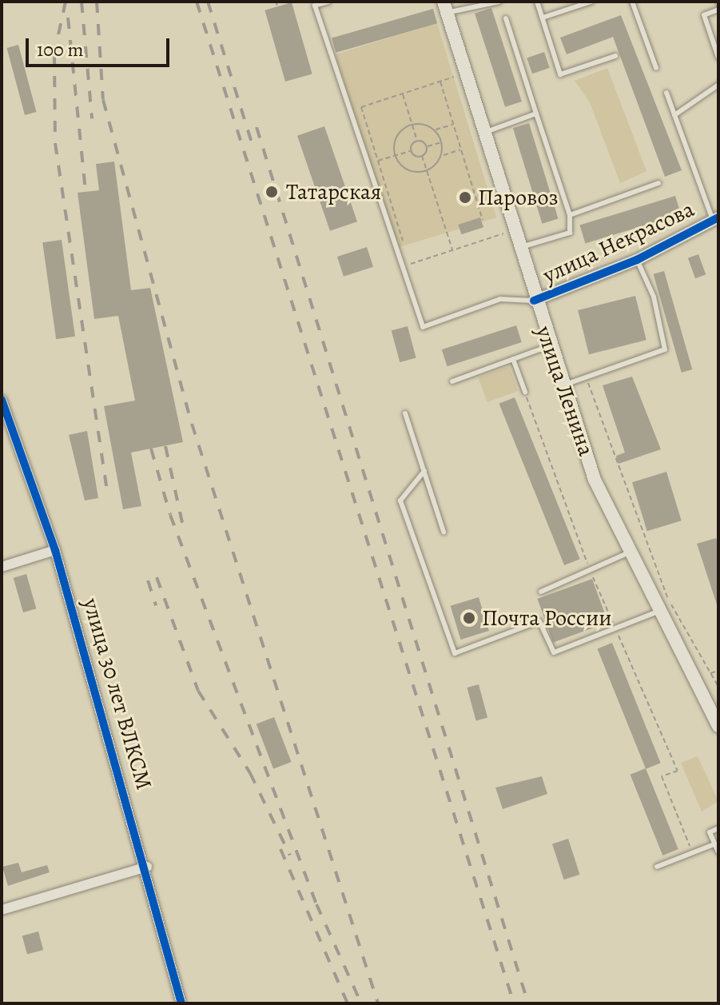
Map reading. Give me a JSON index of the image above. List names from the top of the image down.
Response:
{
  "streets": {
    "main road": ["улица Ленина"],
    "street": ["улица Некрасова", "улица 30 лет ВЛКСМ"]
  },
  "crossings": [
    ["улица Некрасова", "улица Ленина"]
  ],
  "places": ["Татарская", "Паровоз", "Почта России"],
  "scale_bar": "100 m"
}
